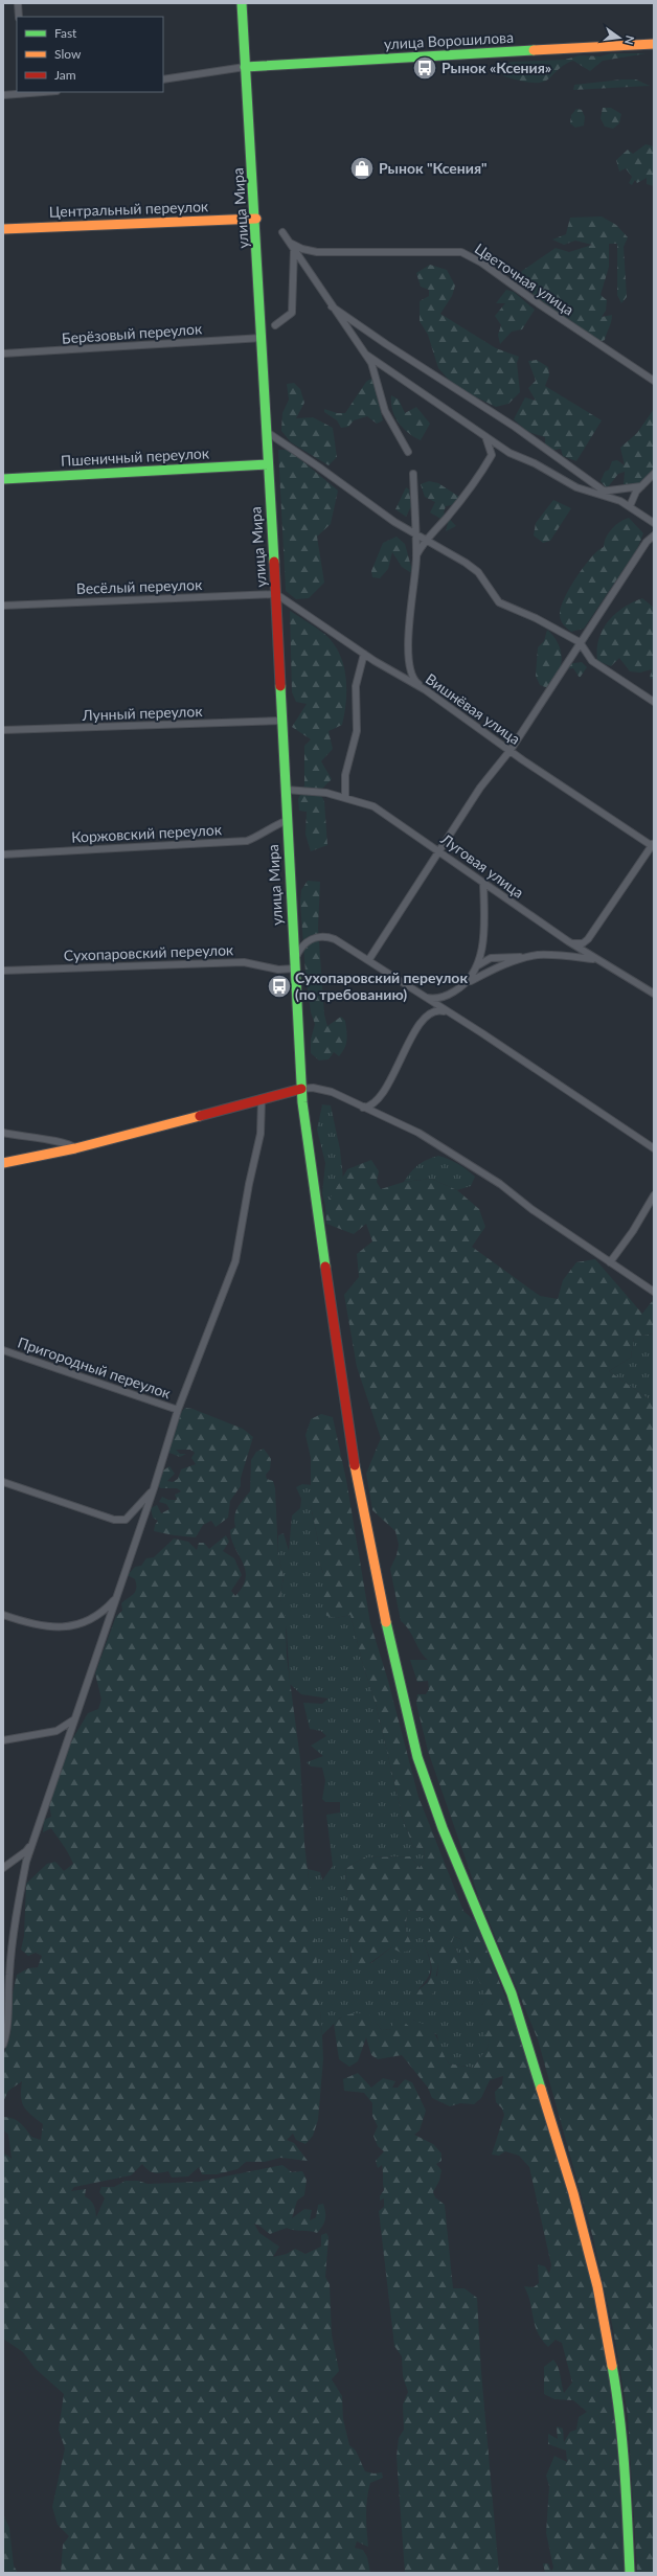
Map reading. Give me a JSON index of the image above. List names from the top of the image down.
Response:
{
  "streets": {
    "street": [
      "улица Ворошилова",
      "улица Мира",
      "Центральный переулок",
      "Цветочная улица",
      "Берёзовый переулок",
      "Пшеничный переулок",
      "Весёлый переулок",
      "Вишнёвая улица",
      "Лунный переулок",
      "Коржовский переулок",
      "Луговая улица",
      "Сухопаровский переулок",
      "Пригородный переулок"
    ]
  },
  "crossings": [
    ["улица Ворошилова", "улица Мира"],
    ["улица Мира", "Центральный переулок"],
    ["улица Мира", "Берёзовый переулок"],
    ["улица Мира", "Пшеничный переулок"],
    ["улица Мира", "Весёлый переулок"],
    ["улица Мира", "Вишнёвая улица"],
    ["улица Мира", "Лунный переулок"],
    ["улица Мира", "Коржовский переулок"],
    ["улица Мира", "Луговая улица"],
    ["улица Мира", "Сухопаровский переулок"],
    ["Весёлый переулок", "Вишнёвая улица"]
  ],
  "places": {
    "bus stop": ["Рынок «Ксения»", "Сухопаровский переулок (по требованию)"],
    "shop": ["Рынок \"Ксения\""]
  },
  "legend": ["Fast", "Slow", "Jam"],
  "north": "right"
}
